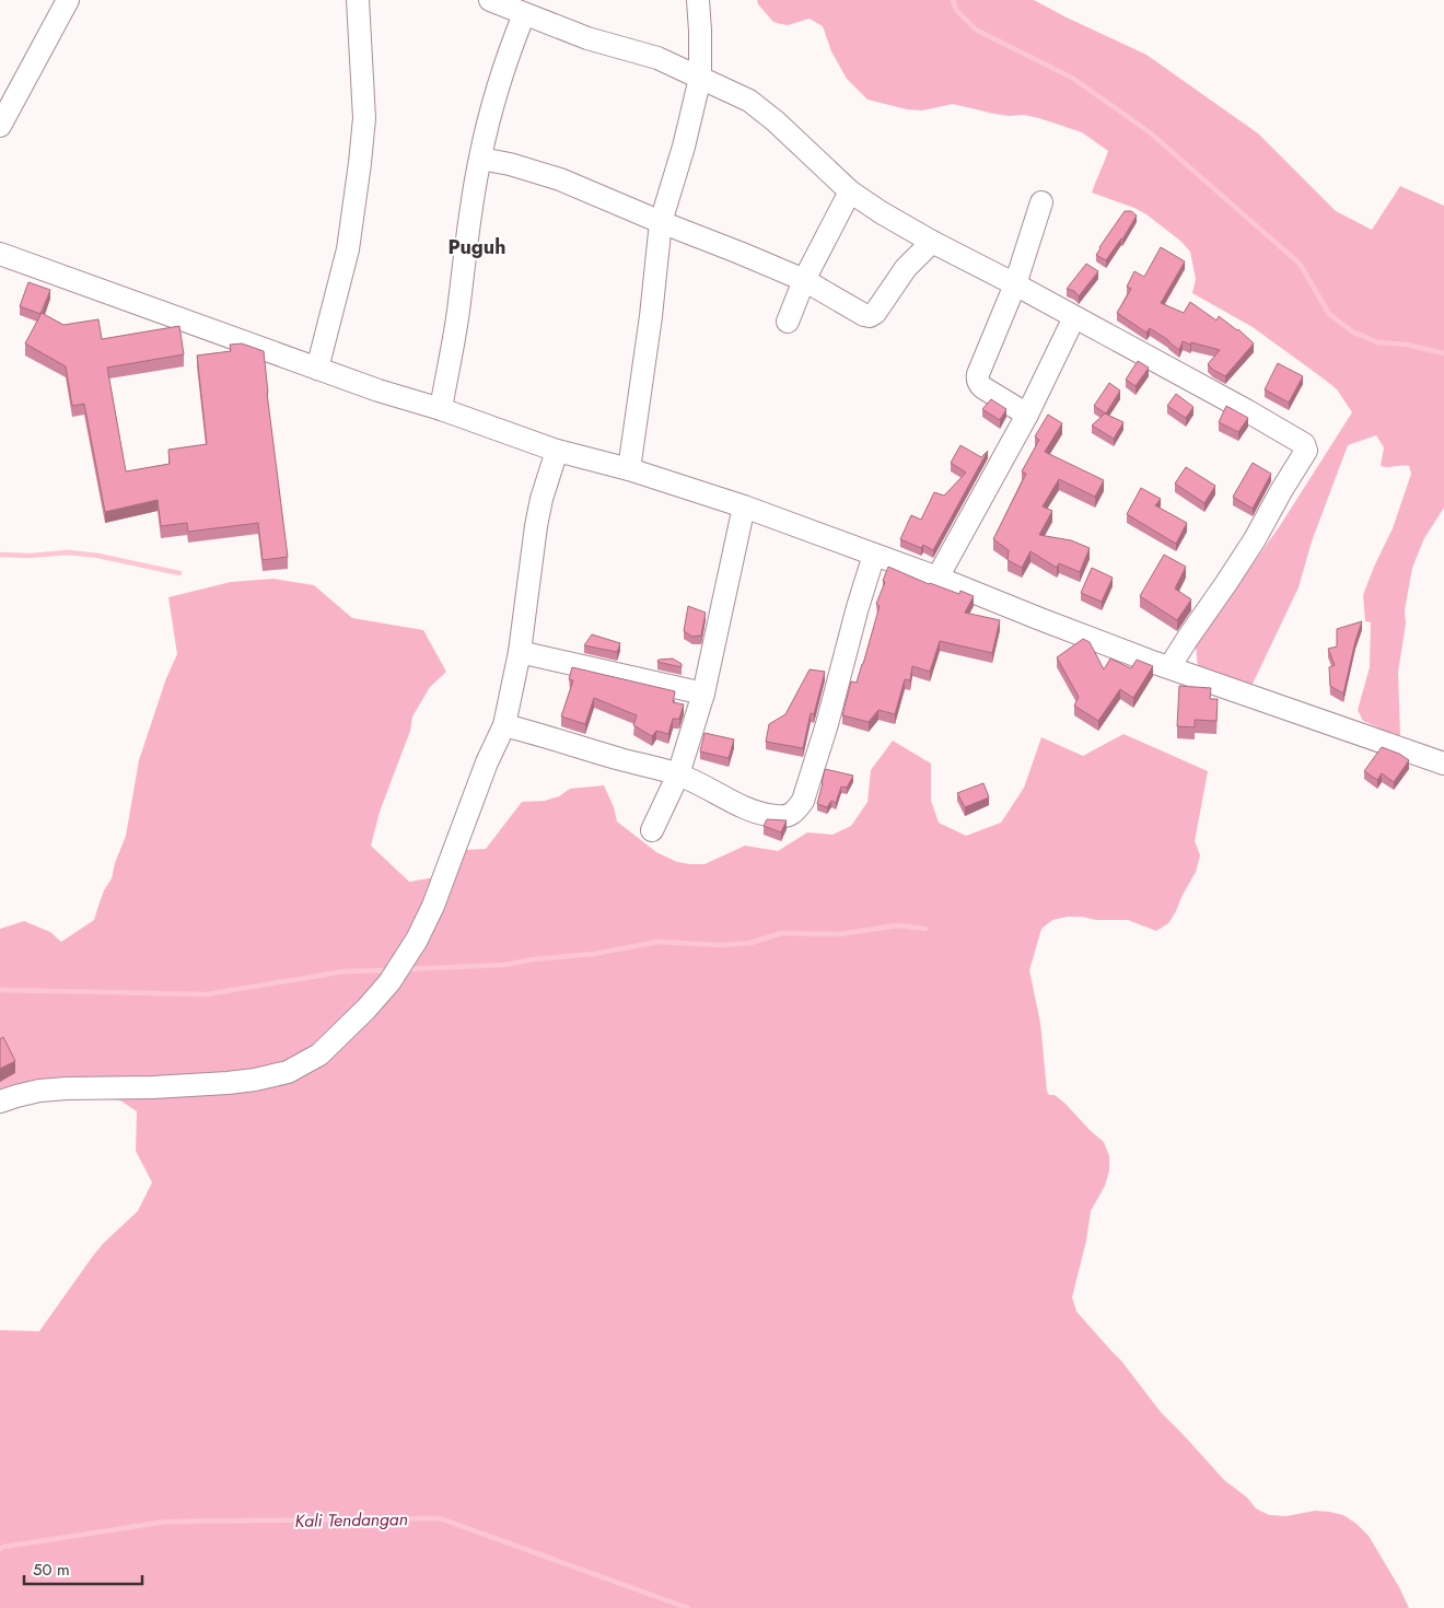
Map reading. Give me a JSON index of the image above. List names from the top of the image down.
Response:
{
  "districts": ["Puguh"],
  "water": ["Kali Tendangan"],
  "scale_bar": "50 m"
}
